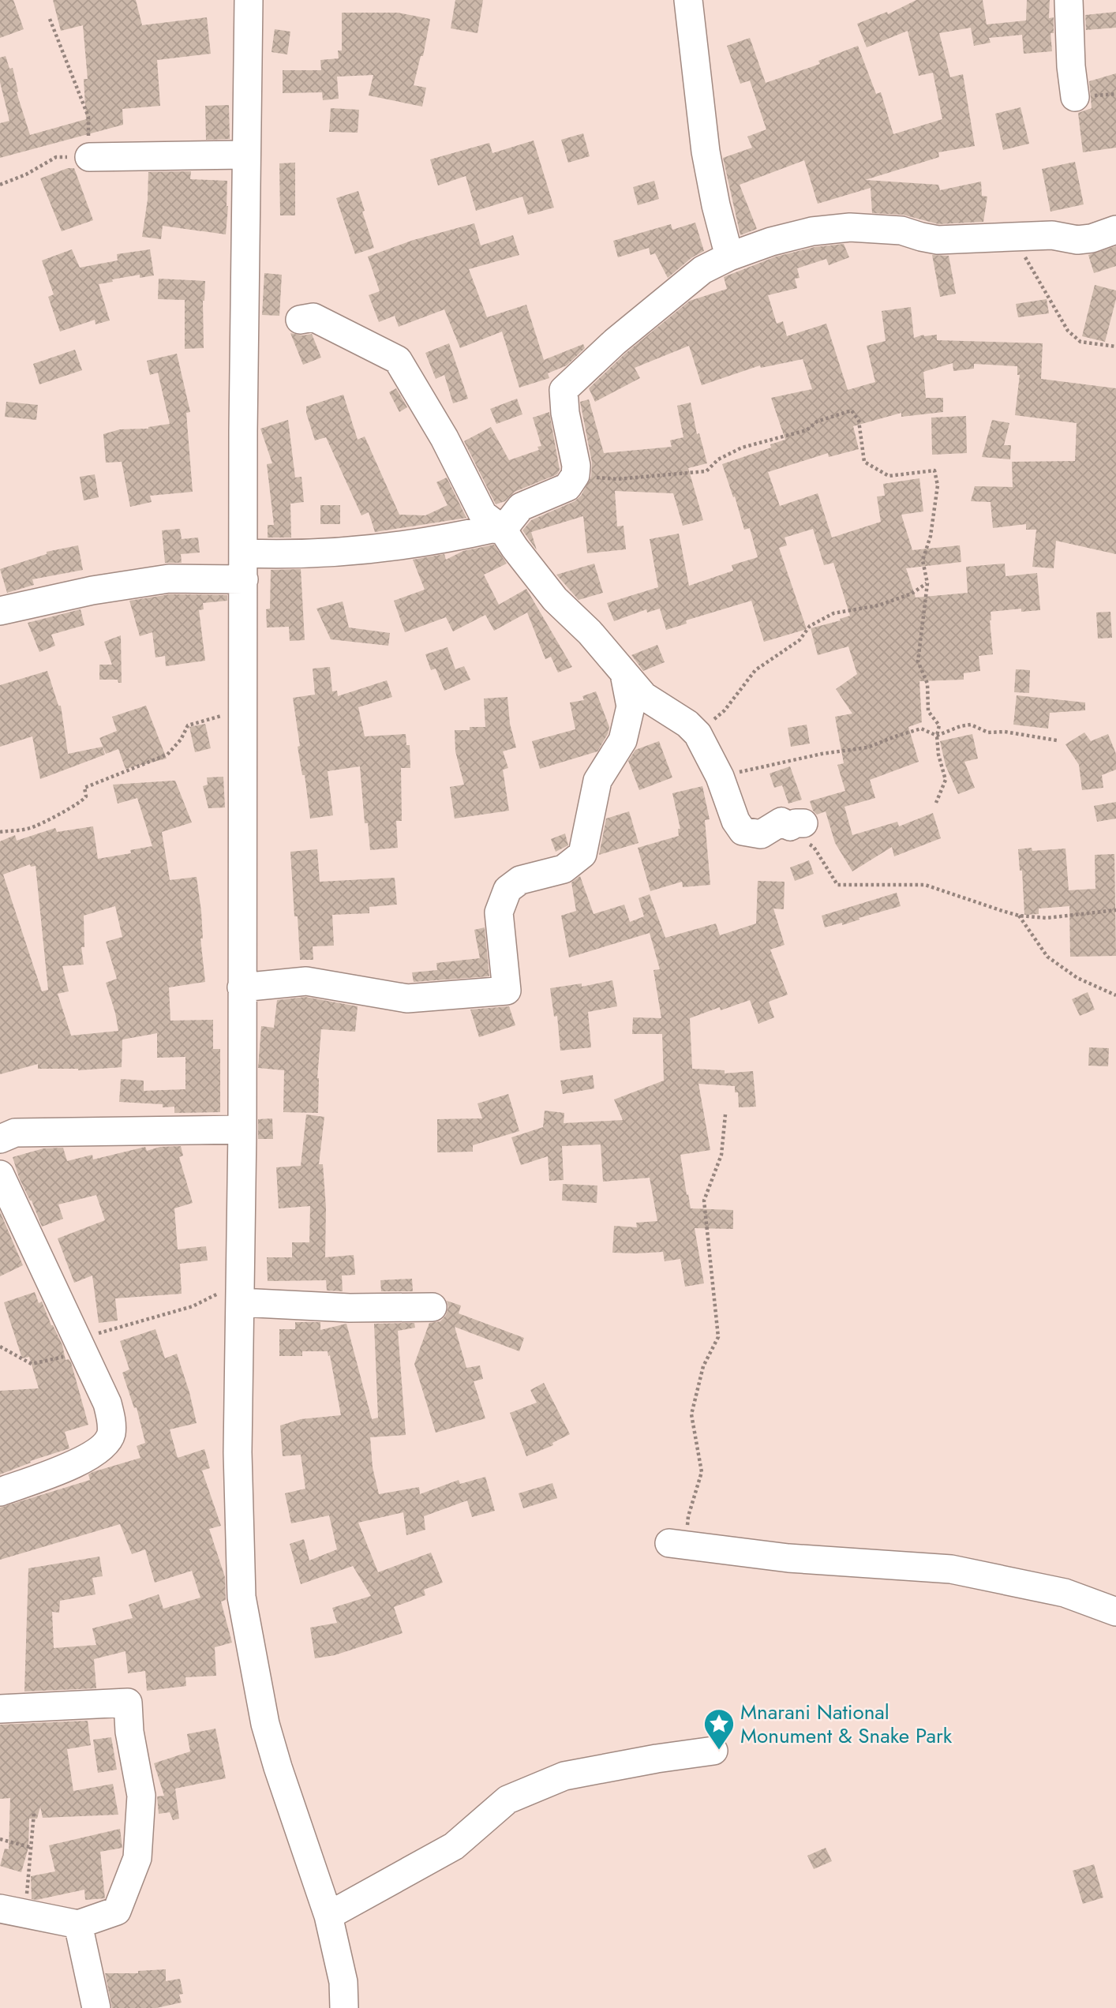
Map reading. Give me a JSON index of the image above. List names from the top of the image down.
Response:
{
  "places": {
    "place": ["Mnarani National Monument & Snake Park"]
  }
}
